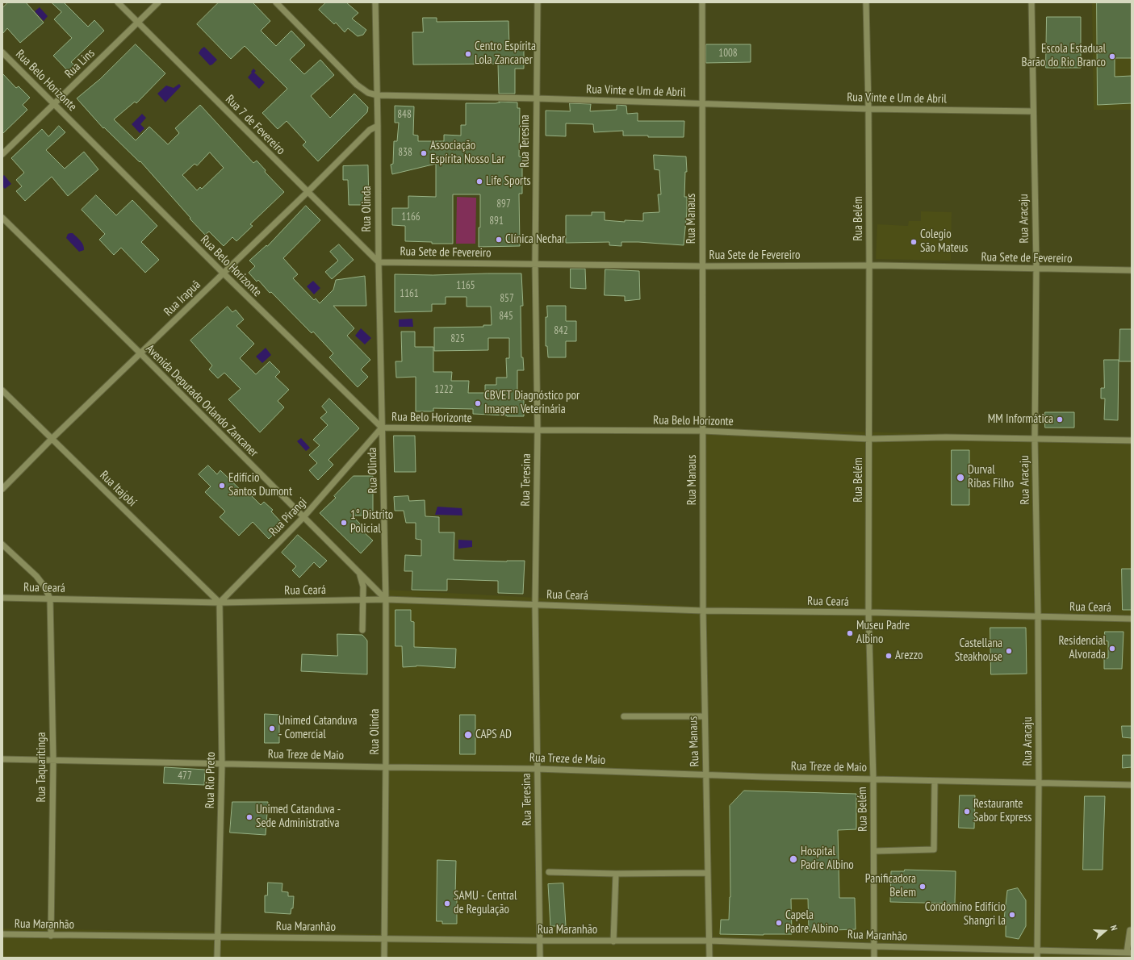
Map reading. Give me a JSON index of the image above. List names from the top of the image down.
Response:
{
  "streets": {
    "street": [
      "Rua Lins",
      "Rua Belo Horizonte",
      "Rua Vinte e Um de Abril",
      "Rua 7 de Fevereiro",
      "Rua Teresina",
      "Rua Olinda",
      "Rua Manaus",
      "Rua Belém",
      "Rua Aracaju",
      "Rua Sete de Fevereiro",
      "Rua Irapuã",
      "Avenida Deputado Orlando Zancaner",
      "Rua Itajobí",
      "Rua Pirangi",
      "Rua Ceará",
      "Rua Treze de Maio",
      "Rua Taquaritinga",
      "Rua Rio Preto",
      "Rua Maranhão"
    ]
  },
  "crossings": [
    ["Rua Lins", "Rua Belo Horizonte"],
    ["Rua Lins", "Rua 7 de Fevereiro"],
    ["Rua Belo Horizonte", "Rua Teresina"],
    ["Rua Belo Horizonte", "Rua Olinda"],
    ["Rua Belo Horizonte", "Rua Manaus"],
    ["Rua Belo Horizonte", "Rua Belém"],
    ["Rua Belo Horizonte", "Rua Aracaju"],
    ["Rua Belo Horizonte", "Rua Irapuã"],
    ["Rua Belo Horizonte", "Rua Pirangi"],
    ["Rua Vinte e Um de Abril", "Rua Teresina"],
    ["Rua Vinte e Um de Abril", "Rua Olinda"],
    ["Rua Vinte e Um de Abril", "Rua Manaus"],
    ["Rua Vinte e Um de Abril", "Rua Belém"],
    ["Rua Vinte e Um de Abril", "Rua Aracaju"],
    ["Rua 7 de Fevereiro", "Rua Olinda"],
    ["Rua 7 de Fevereiro", "Rua Sete de Fevereiro"],
    ["Rua 7 de Fevereiro", "Rua Irapuã"],
    ["Rua Teresina", "Rua Sete de Fevereiro"],
    ["Rua Teresina", "Rua Ceará"],
    ["Rua Teresina", "Rua Treze de Maio"],
    ["Rua Teresina", "Rua Maranhão"],
    ["Rua Olinda", "Rua Sete de Fevereiro"],
    ["Rua Olinda", "Rua Irapuã"],
    ["Rua Olinda", "Avenida Deputado Orlando Zancaner"],
    ["Rua Olinda", "Rua Pirangi"],
    ["Rua Olinda", "Rua Ceará"],
    ["Rua Olinda", "Rua Treze de Maio"],
    ["Rua Olinda", "Rua Maranhão"],
    ["Rua Manaus", "Rua Sete de Fevereiro"],
    ["Rua Manaus", "Rua Ceará"],
    ["Rua Manaus", "Rua Treze de Maio"],
    ["Rua Manaus", "Rua Maranhão"],
    ["Rua Belém", "Rua Sete de Fevereiro"],
    ["Rua Belém", "Rua Ceará"],
    ["Rua Belém", "Rua Treze de Maio"],
    ["Rua Belém", "Rua Maranhão"],
    ["Rua Aracaju", "Rua Sete de Fevereiro"],
    ["Rua Aracaju", "Rua Ceará"],
    ["Rua Aracaju", "Rua Treze de Maio"],
    ["Rua Aracaju", "Rua Maranhão"],
    ["Rua Irapuã", "Avenida Deputado Orlando Zancaner"],
    ["Rua Irapuã", "Rua Itajobí"],
    ["Avenida Deputado Orlando Zancaner", "Rua Pirangi"],
    ["Avenida Deputado Orlando Zancaner", "Rua Ceará"],
    ["Rua Itajobí", "Rua Pirangi"],
    ["Rua Itajobí", "Rua Ceará"],
    ["Rua Itajobí", "Rua Rio Preto"],
    ["Rua Pirangi", "Rua Ceará"],
    ["Rua Pirangi", "Rua Rio Preto"],
    ["Rua Ceará", "Rua Taquaritinga"],
    ["Rua Ceará", "Rua Rio Preto"],
    ["Rua Treze de Maio", "Rua Taquaritinga"],
    ["Rua Treze de Maio", "Rua Rio Preto"],
    ["Rua Taquaritinga", "Rua Maranhão"],
    ["Rua Rio Preto", "Rua Maranhão"]
  ],
  "places": [
    "Centro Espírita Lola Zancaner",
    "Escola Estadual Barão do Rio Branco",
    "Associação Espírita Nosso Lar",
    "Life Sports",
    "Clínica Nechar",
    "Colegio São Mateus",
    "CBVET Diagnóstico por Imagem Veterinária",
    "MM Informática",
    "Durval Ribas Filho",
    "Edifício Santos Dumont",
    "1° Distrito Policial",
    "Museu Padre Albino",
    "Residencial Alvorada",
    "Castellana Steakhouse",
    "Arezzo",
    "Unimed Catanduva - Comercial",
    "CAPS AD",
    "Restaurante Sabor Express",
    "Unimed Catanduva - Sede Administrativa",
    "Hospital Padre Albino",
    "Panificadora Belem",
    "SAMU - Central de Regulação",
    "Condomíno Edifício Shangri la",
    "Capela Padre Albino"
  ],
  "house_numbers": [
    "1008",
    "848",
    "838",
    "897",
    "1166",
    "891",
    "1165",
    "1161",
    "857",
    "845",
    "842",
    "825",
    "1222",
    "477"
  ],
  "north": "right"
}
